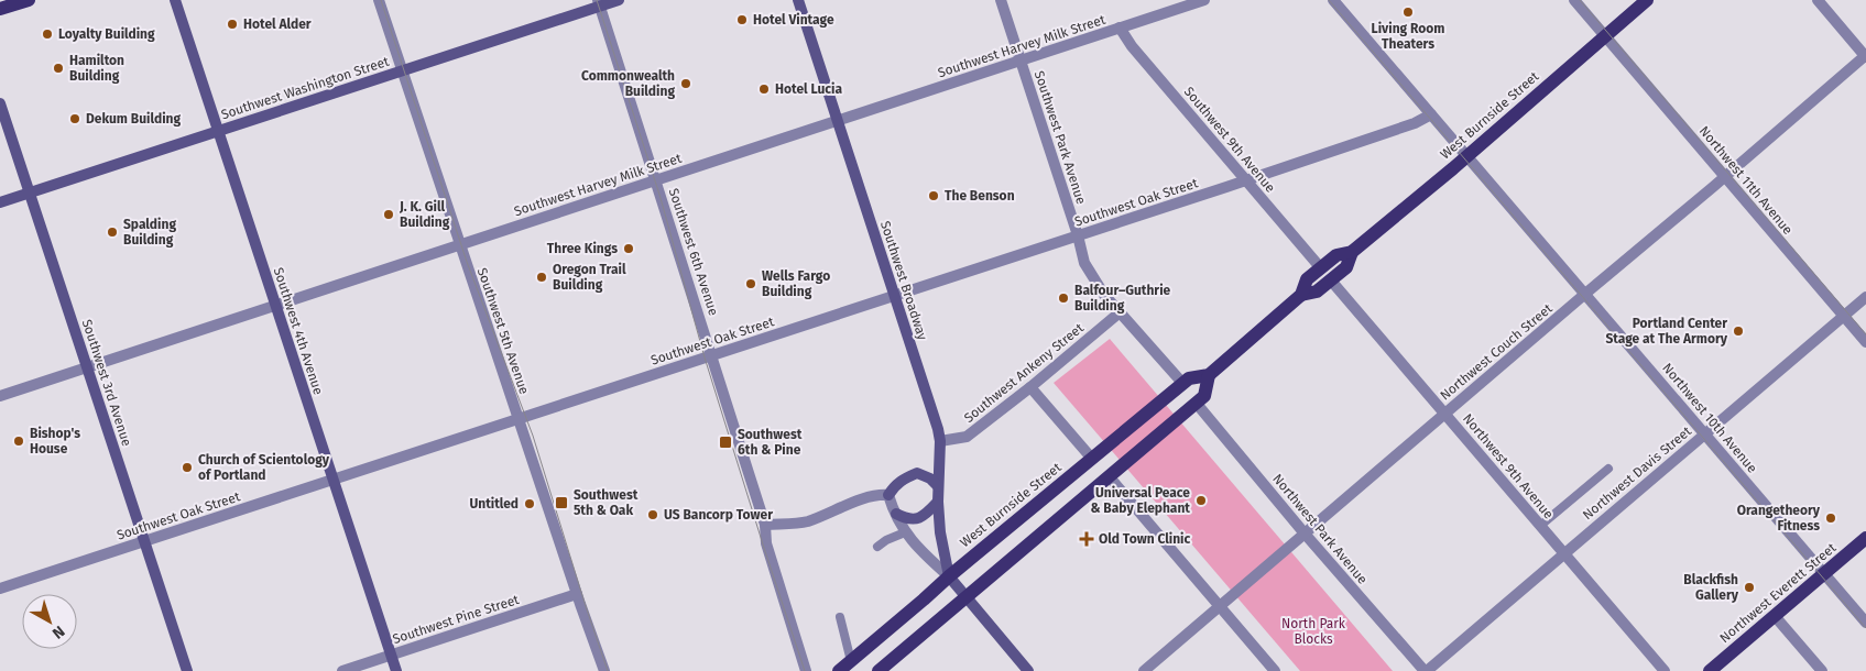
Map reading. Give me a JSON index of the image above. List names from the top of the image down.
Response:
{
  "streets": {
    "main road": [
      "Southwest Washington Street",
      "West Burnside Street",
      "Southwest Broadway",
      "Southwest 4th Avenue",
      "Southwest 3rd Avenue",
      "Northwest Everett Street"
    ],
    "street": [
      "Southwest Harvey Milk Street",
      "Southwest Park Avenue",
      "Southwest 9th Avenue",
      "Northwest 11th Avenue",
      "Southwest Oak Street",
      "Southwest 6th Avenue",
      "Southwest 5th Avenue",
      "Northwest Couch Street",
      "Southwest Ankeny Street",
      "Northwest 10th Avenue",
      "Northwest 9th Avenue",
      "Northwest Davis Street",
      "Northwest Park Avenue",
      "Southwest Pine Street"
    ]
  },
  "crossings": [
    ["Southwest Harvey Milk Street", "Southwest Park Avenue"],
    ["Southwest Harvey Milk Street", "Southwest 9th Avenue"],
    ["Southwest Harvey Milk Street", "Southwest 6th Avenue"],
    ["Southwest Harvey Milk Street", "Southwest Broadway"],
    ["Southwest Harvey Milk Street", "Southwest 4th Avenue"],
    ["Southwest Harvey Milk Street", "Southwest 5th Avenue"],
    ["Southwest Harvey Milk Street", "Southwest 3rd Avenue"],
    ["Southwest Washington Street", "Southwest 6th Avenue"],
    ["Southwest Washington Street", "Southwest 4th Avenue"],
    ["Southwest Washington Street", "Southwest 5th Avenue"],
    ["Southwest Washington Street", "Southwest 3rd Avenue"],
    ["West Burnside Street", "Southwest Park Avenue"],
    ["West Burnside Street", "Southwest 9th Avenue"],
    ["West Burnside Street", "Northwest 11th Avenue"],
    ["West Burnside Street", "Southwest Broadway"],
    ["West Burnside Street", "Northwest 10th Avenue"],
    ["West Burnside Street", "Northwest 9th Avenue"],
    ["West Burnside Street", "Northwest Park Avenue"],
    ["Southwest Park Avenue", "Southwest Oak Street"],
    ["Southwest Park Avenue", "Southwest Ankeny Street"],
    ["Southwest 9th Avenue", "Southwest Oak Street"],
    ["Northwest 11th Avenue", "Northwest Couch Street"],
    ["Northwest 11th Avenue", "Northwest Davis Street"],
    ["Southwest Oak Street", "Southwest 6th Avenue"],
    ["Southwest Oak Street", "Southwest Broadway"],
    ["Southwest Oak Street", "Southwest 4th Avenue"],
    ["Southwest Oak Street", "Southwest 5th Avenue"],
    ["Southwest Oak Street", "Southwest 3rd Avenue"],
    ["Southwest Oak Street", "Northwest 10th Avenue"],
    ["Southwest Broadway", "Southwest Ankeny Street"],
    ["Southwest 4th Avenue", "Southwest Pine Street"],
    ["Southwest 5th Avenue", "Southwest Pine Street"],
    ["Northwest Couch Street", "Northwest 10th Avenue"],
    ["Northwest Couch Street", "Northwest 9th Avenue"],
    ["Northwest Couch Street", "Northwest Park Avenue"],
    ["Northwest 10th Avenue", "Northwest Davis Street"],
    ["Northwest 10th Avenue", "Northwest Everett Street"],
    ["Northwest 9th Avenue", "Northwest Davis Street"],
    ["Northwest Davis Street", "Northwest Park Avenue"]
  ],
  "parks": ["North Park Blocks"],
  "places": {
    "other": [
      "Living Room Theaters",
      "Hotel Vintage",
      "Hotel Alder",
      "Loyalty Building",
      "Hamilton Building",
      "Commonwealth Building",
      "Hotel Lucia",
      "Dekum Building",
      "The Benson",
      "J. K. Gill Building",
      "Spalding Building",
      "Three Kings",
      "Oregon Trail Building",
      "Wells Fargo Building",
      "Balfour–Guthrie Building",
      "Portland Center Stage at The Armory",
      "Bishop's House",
      "Church of Scientology of Portland",
      "Universal Peace & Baby Elephant",
      "Untitled",
      "US Bancorp Tower",
      "Orangetheory Fitness",
      "Blackfish Gallery"
    ],
    "transit": ["Southwest 6th & Pine", "Southwest 5th & Oak"],
    "health": ["Old Town Clinic"]
  },
  "north": "bottom right"
}
